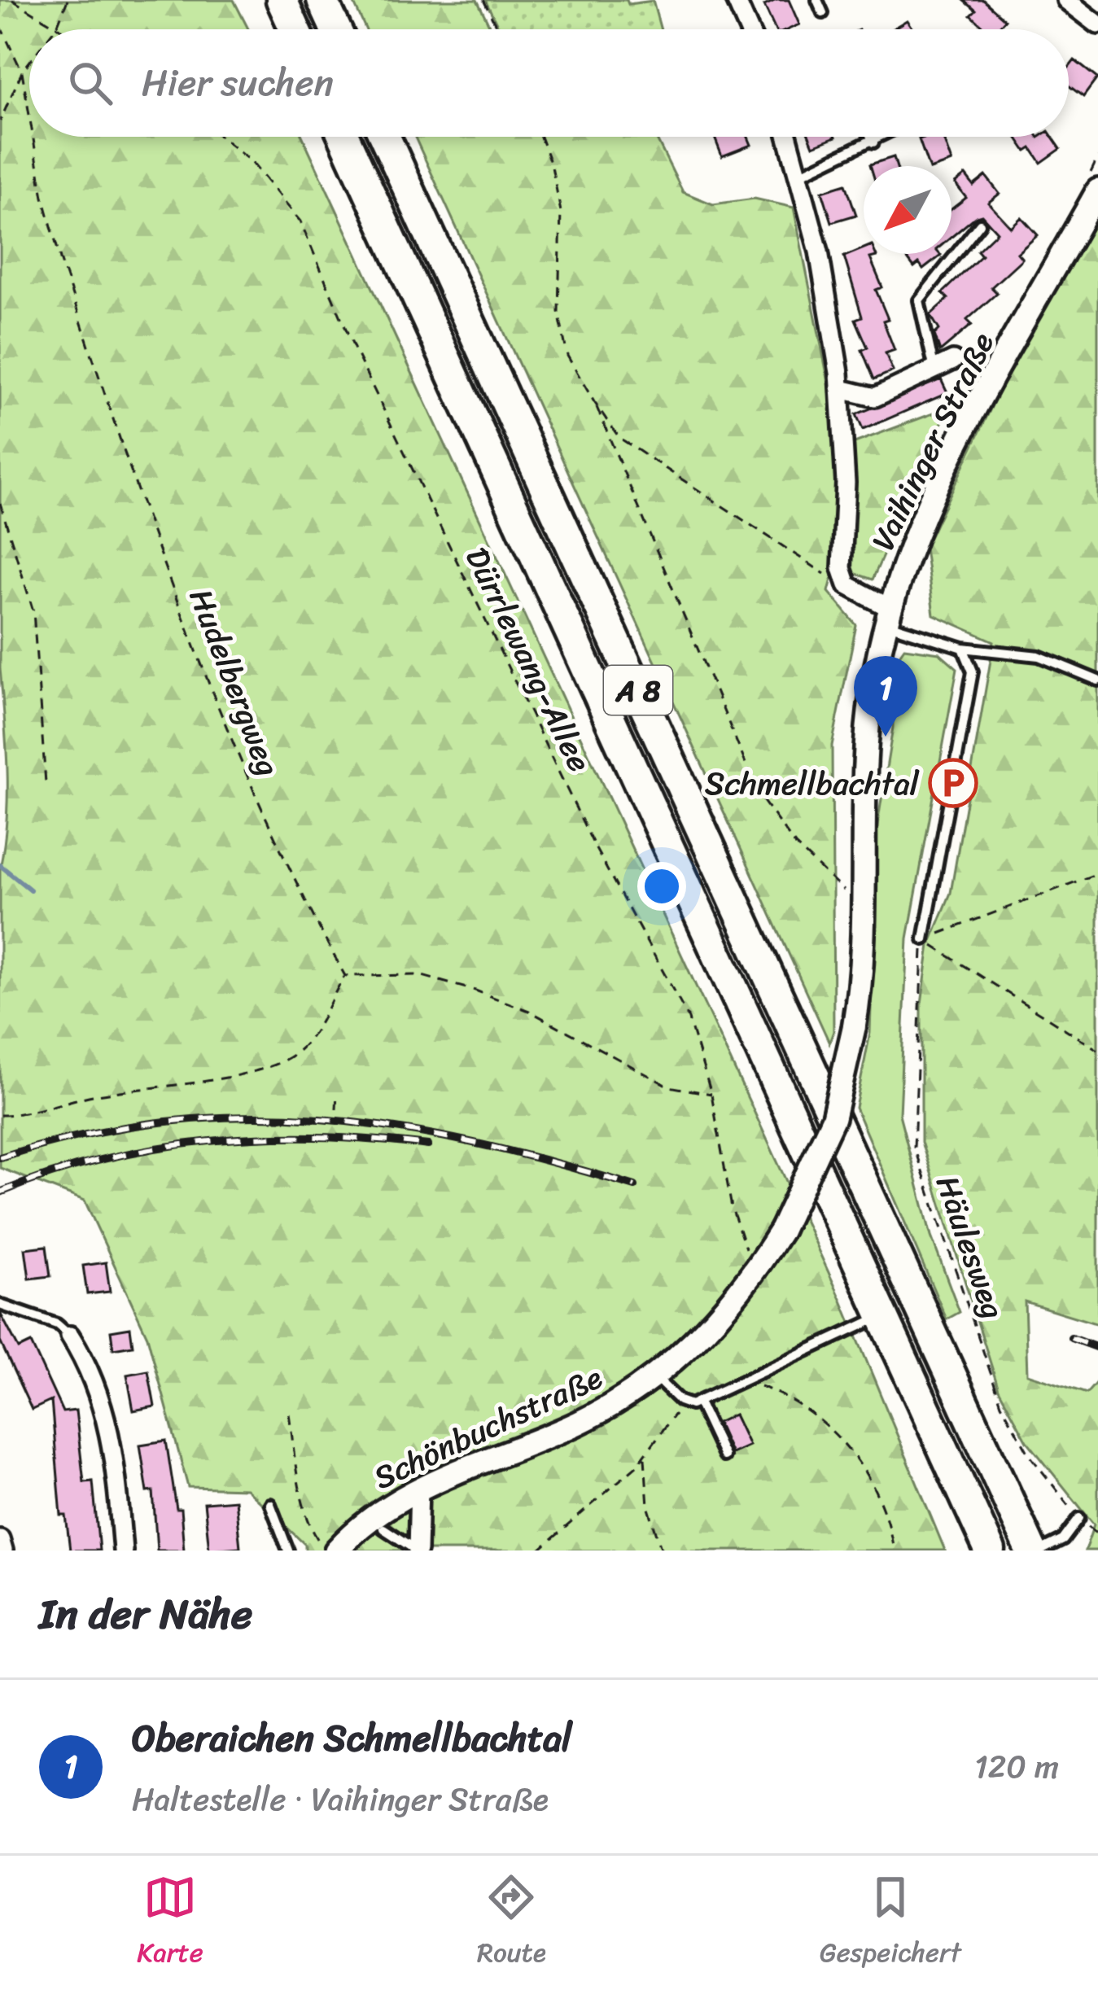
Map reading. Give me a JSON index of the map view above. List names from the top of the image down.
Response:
{
  "streets": {
    "highway": ["A 8"],
    "main road": ["Vaihinger Straße", "Schönbuchstraße"],
    "path": ["Dürrlewang-Allee", "Hudelbergweg", "Häulesweg"]
  },
  "crossings": [
    ["Vaihinger Straße", "Schönbuchstraße"]
  ],
  "places": {
    "parking": ["Schmellbachtal"]
  },
  "north": "bottom left",
  "page": {
    "search": "Hier suchen",
    "pins": "1",
    "heading": "In der Nähe",
    "list": [
      {
        "mark": "1",
        "name": "Oberaichen Schmellbachtal",
        "note": "Haltestelle · Vaihinger Straße",
        "value": "120 m"
      }
    ],
    "nav": ["Karte", "Route", "Gespeichert"]
  }
}
